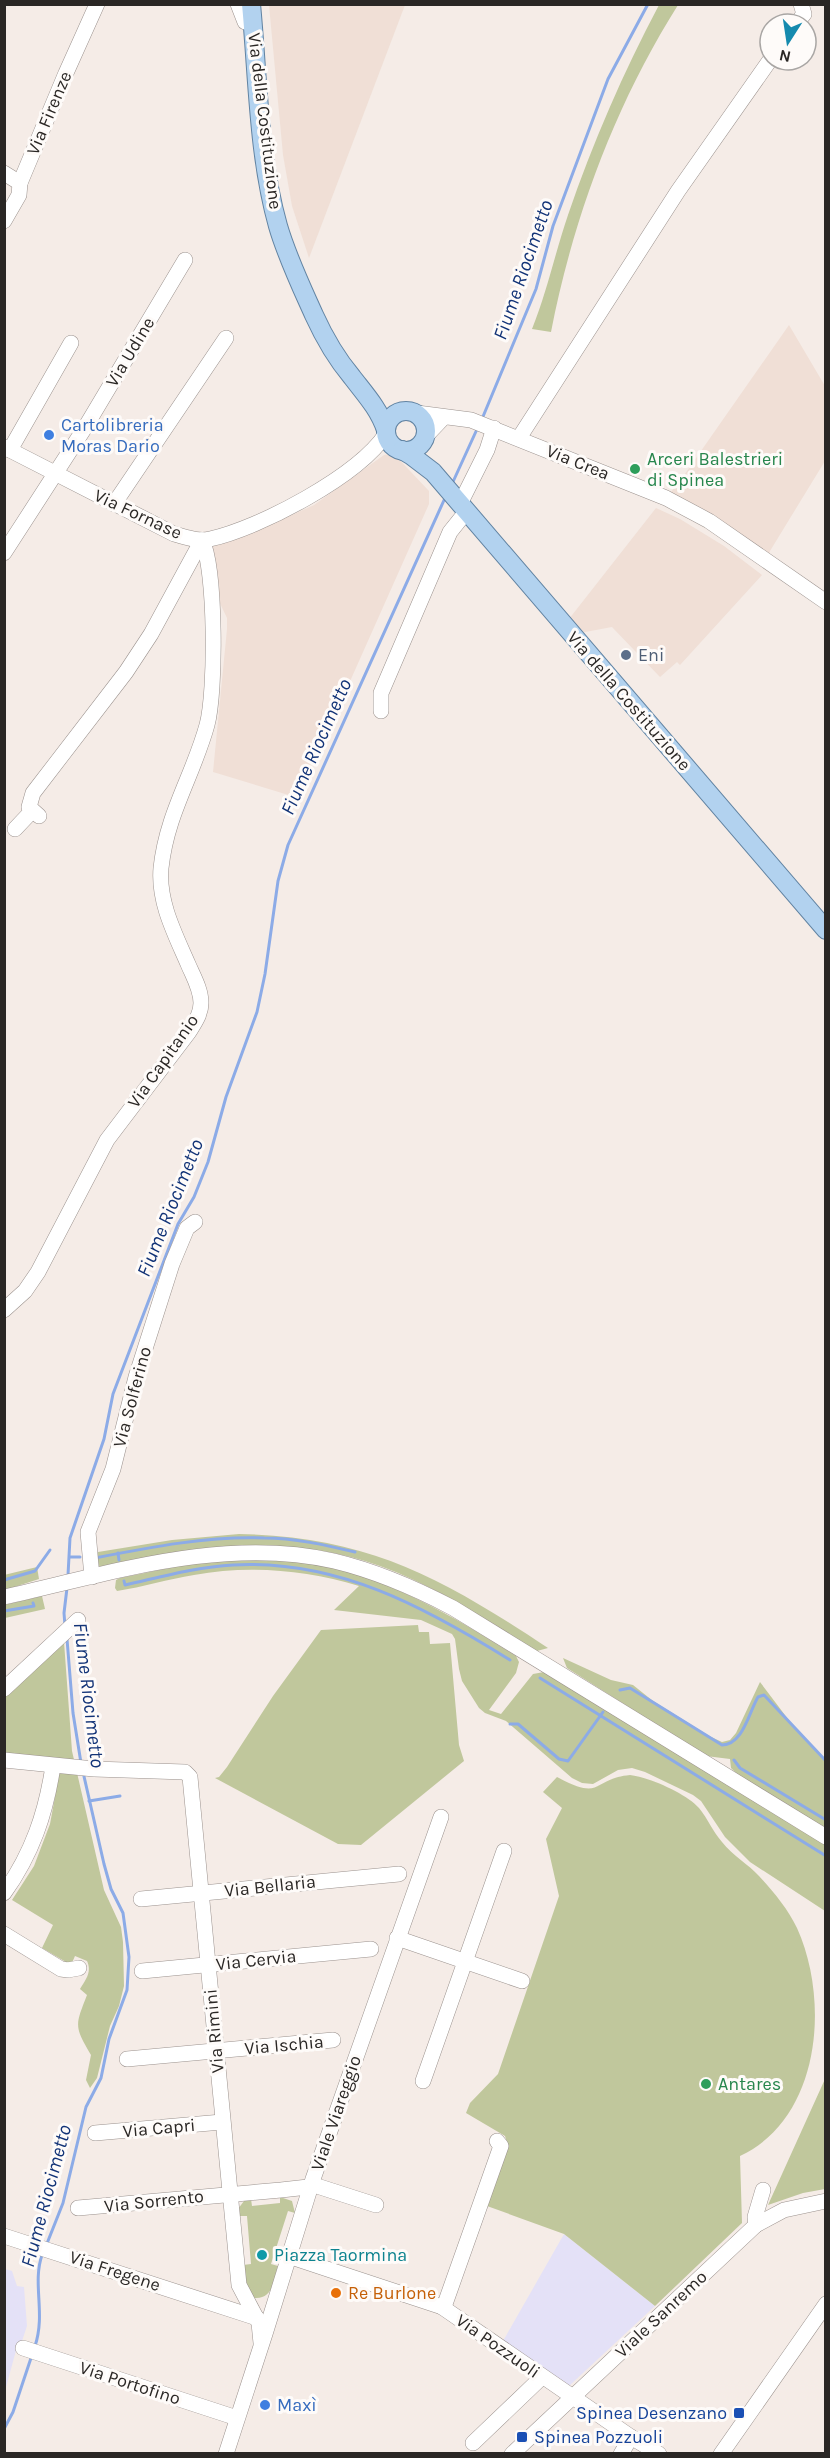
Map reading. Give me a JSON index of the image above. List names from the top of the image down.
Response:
{
  "streets": {
    "main road": ["Via della Costituzione"],
    "street": [
      "Via Firenze",
      "Via Udine",
      "Via Crea",
      "Via Fornase",
      "Via Capitanio",
      "Via Solferino",
      "Via Bellaria",
      "Via Cervia",
      "Via Rimini",
      "Via Ischia",
      "Viale Viareggio",
      "Via Capri",
      "Via Sorrento",
      "Via Fregene",
      "Viale Sanremo",
      "Via Pozzuoli",
      "Via Portofino"
    ]
  },
  "crossings": [
    ["Via della Costituzione", "Via Crea"],
    ["Via della Costituzione", "Via Fornase"],
    ["Via Udine", "Via Fornase"],
    ["Via Crea", "Via Fornase"],
    ["Via Fornase", "Via Capitanio"],
    ["Via Bellaria", "Via Rimini"],
    ["Via Cervia", "Via Rimini"],
    ["Via Rimini", "Via Ischia"],
    ["Via Rimini", "Viale Viareggio"],
    ["Via Rimini", "Via Capri"],
    ["Via Rimini", "Via Sorrento"],
    ["Via Rimini", "Via Fregene"],
    ["Viale Viareggio", "Via Fregene"],
    ["Viale Viareggio", "Via Pozzuoli"],
    ["Viale Viareggio", "Via Portofino"],
    ["Viale Sanremo", "Via Pozzuoli"]
  ],
  "water": ["Fiume Riocimetto"],
  "places": {
    "other": [
      "Cartolibreria Moras Dario",
      "Arceri Balestrieri di Spinea",
      "Eni",
      "Antares",
      "Piazza Taormina",
      "Re Burlone",
      "Maxì"
    ],
    "transit": ["Spinea Desenzano", "Spinea Pozzuoli"]
  },
  "north": "bottom"
}
